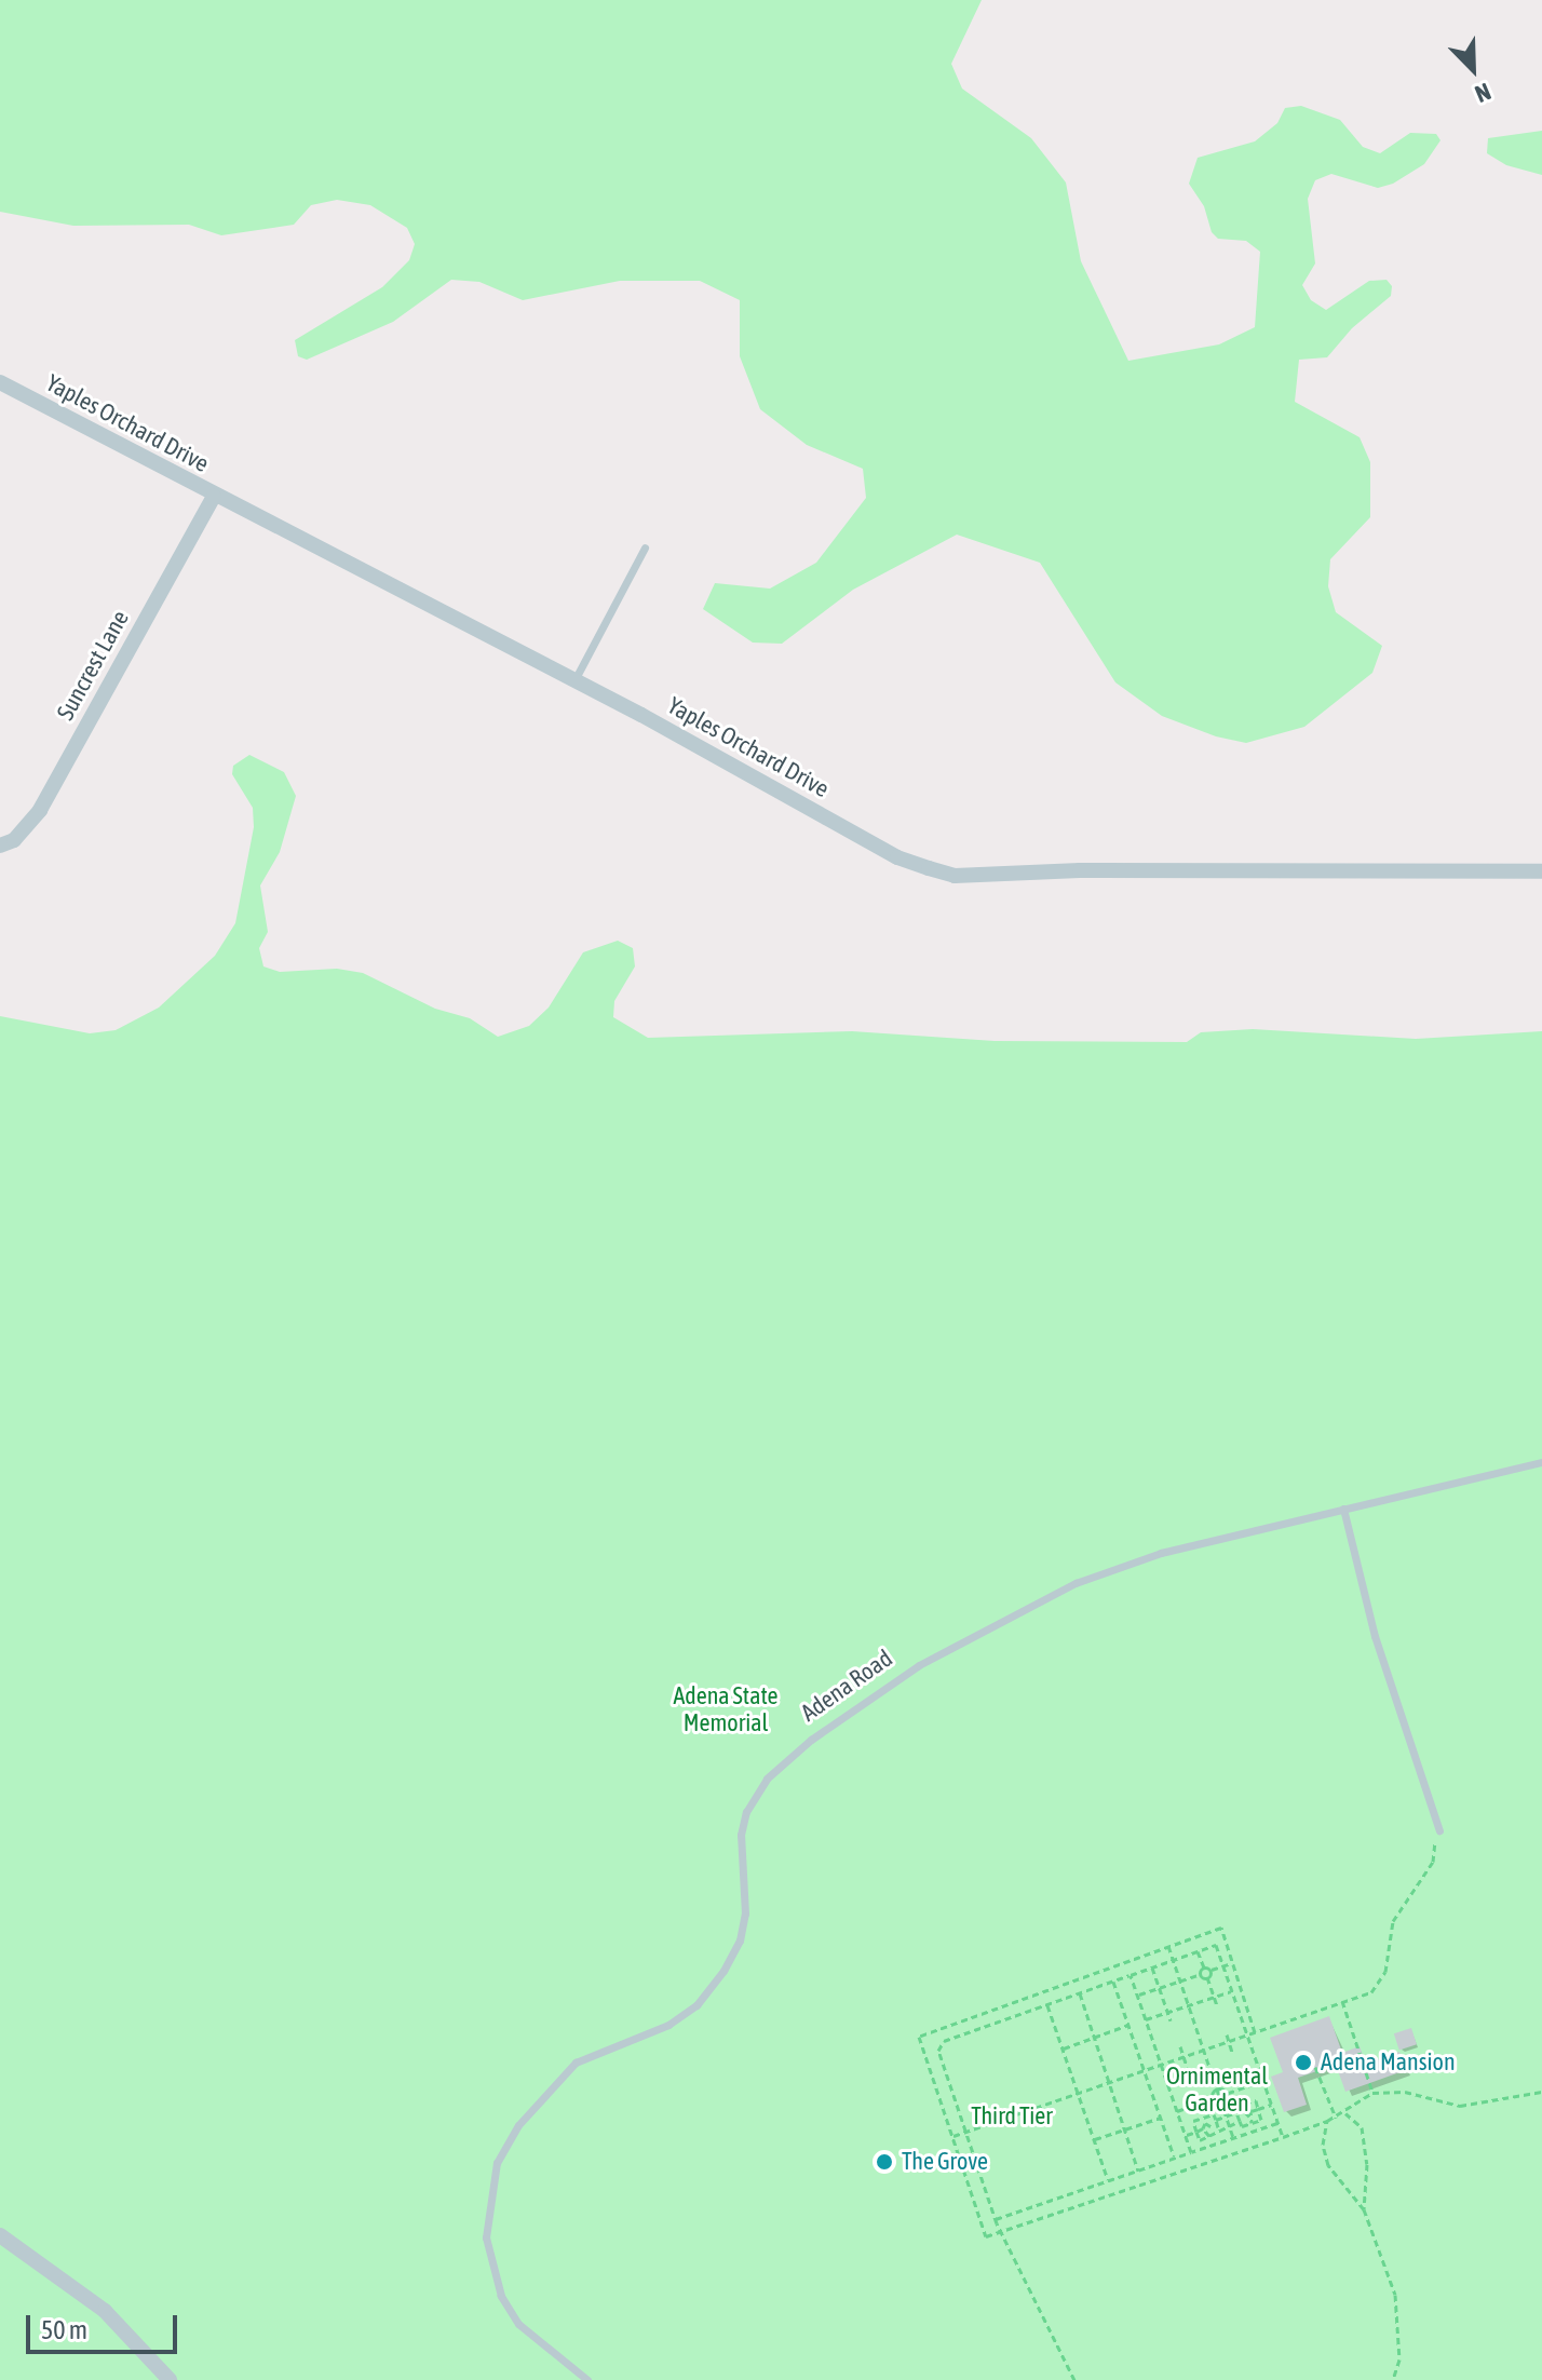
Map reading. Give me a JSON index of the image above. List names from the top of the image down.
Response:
{
  "streets": {
    "street": ["Yaples Orchard Drive", "Suncrest Lane"],
    "lane": ["Adena Road"]
  },
  "crossings": [
    ["Yaples Orchard Drive", "Suncrest Lane"]
  ],
  "parks": ["Adena State Memorial", "Ornimental Garden", "Third Tier"],
  "places": ["Adena Mansion", "The Grove"],
  "scale_bar": "50 m",
  "north": "bottom right"
}
